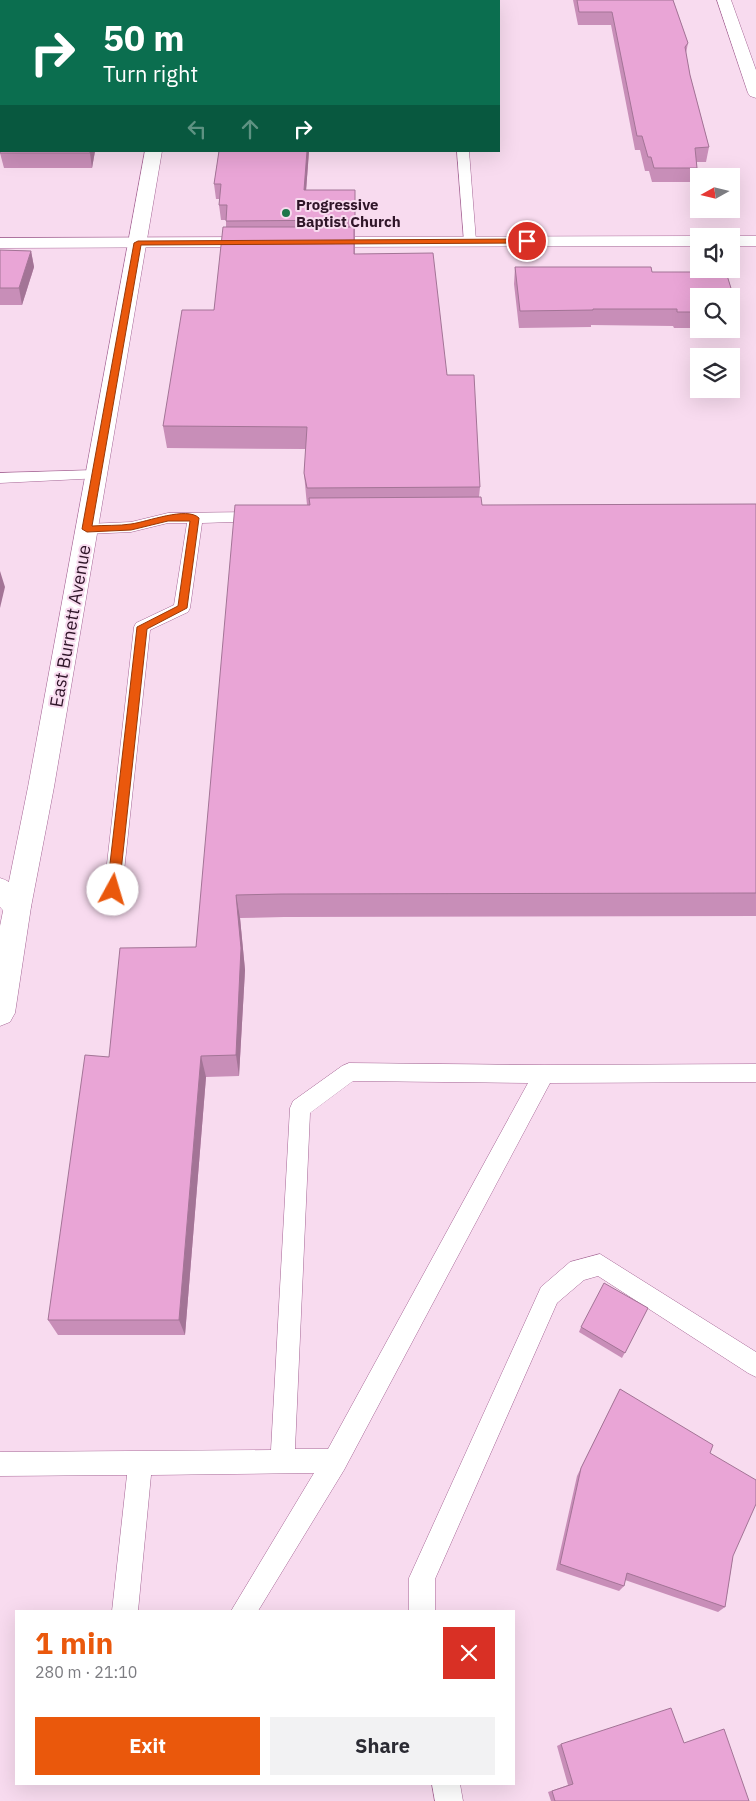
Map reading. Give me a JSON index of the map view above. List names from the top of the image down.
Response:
{
  "streets": {
    "street": ["East Burnett Avenue"]
  },
  "places": ["Progressive Baptist Church"],
  "north": "left",
  "page": {
    "turn": ["50 m", "Turn right"],
    "heading": ["1 min", "280 m · 21:10"],
    "buttons": ["Exit", "Share"]
  }
}
